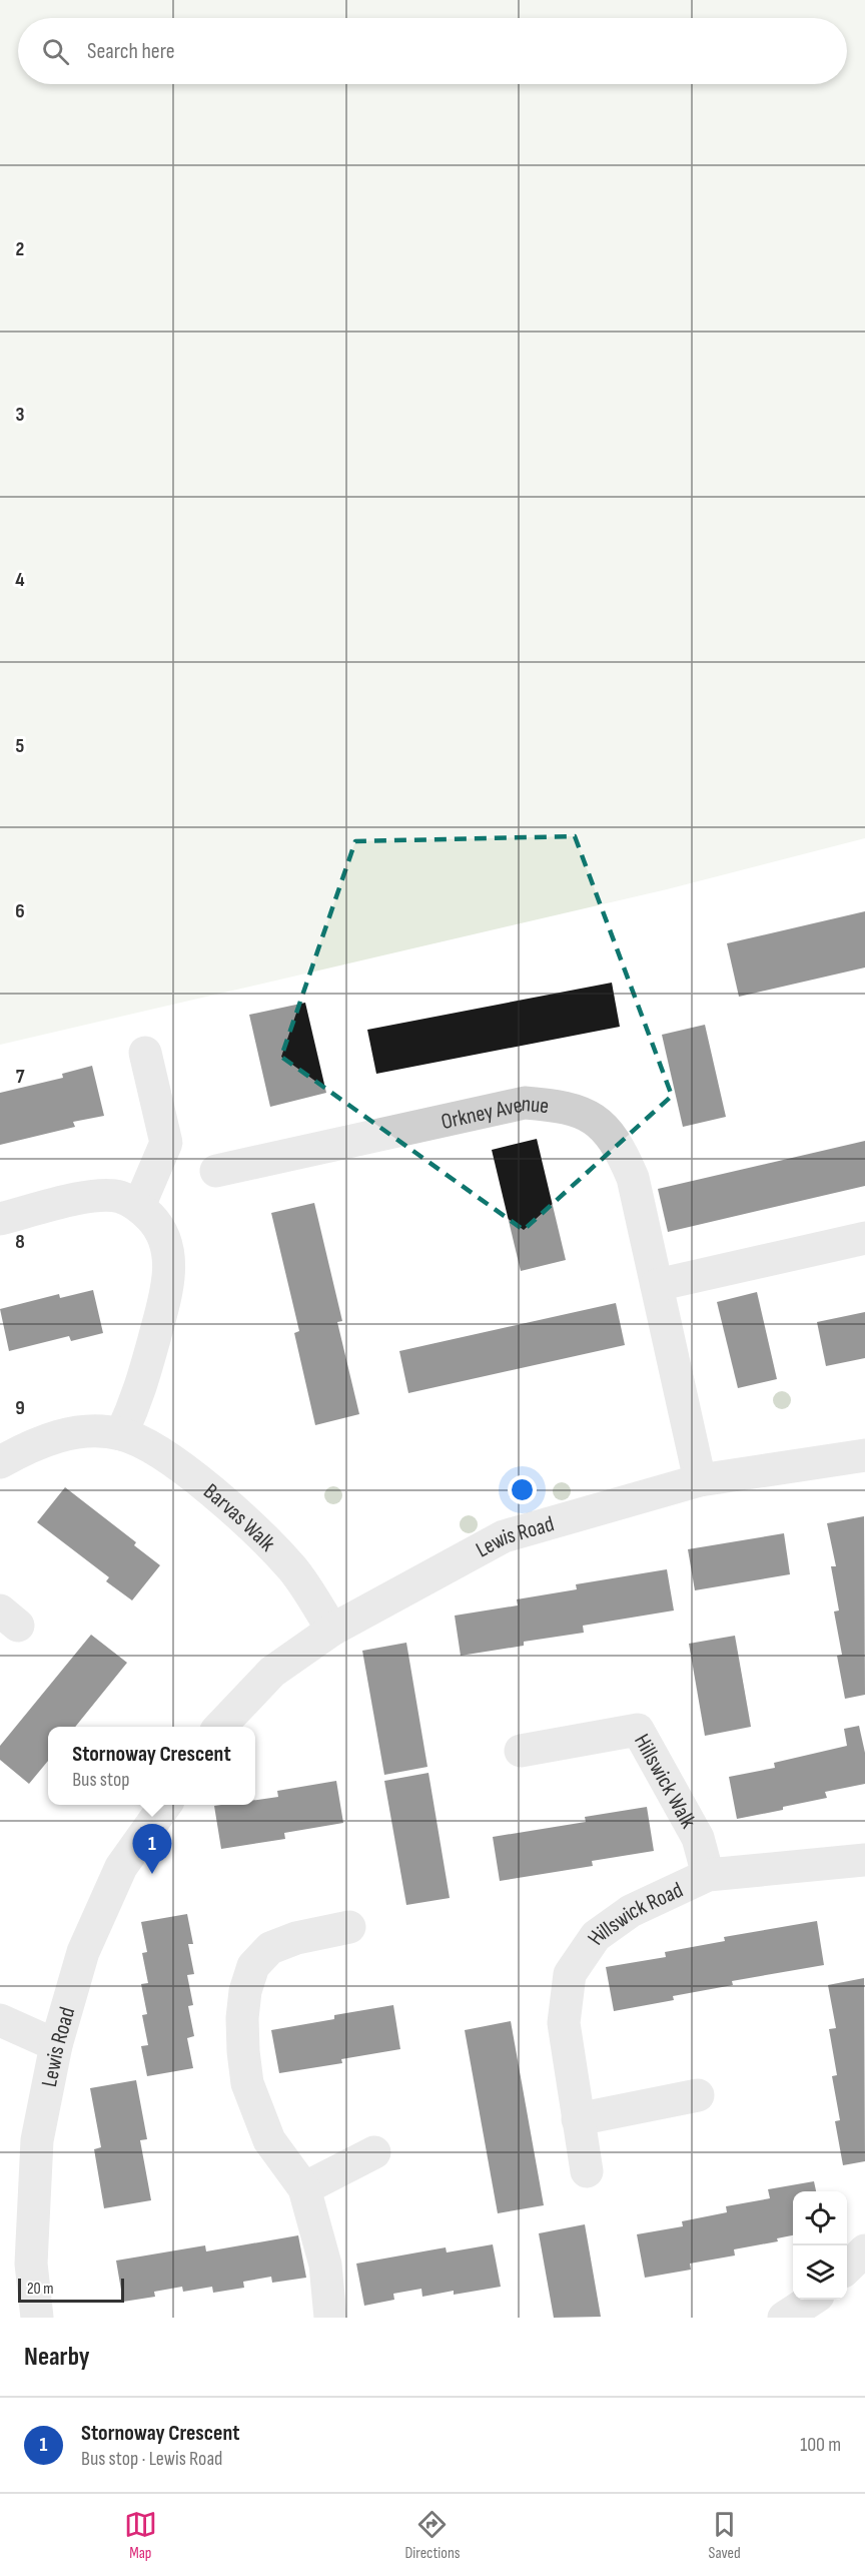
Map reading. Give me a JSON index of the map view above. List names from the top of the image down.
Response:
{
  "streets": {
    "street": [
      "Orkney Avenue",
      "Barvas Walk",
      "Lewis Road",
      "Hillswick Walk",
      "Hillswick Road"
    ]
  },
  "crossings": [
    ["Orkney Avenue", "Lewis Road"],
    ["Barvas Walk", "Lewis Road"],
    ["Hillswick Walk", "Hillswick Road"]
  ],
  "scale_bar": "20 m",
  "page": {
    "search": "Search here",
    "popup": ["Stornoway Crescent", "Bus stop"],
    "pins": "1",
    "scale": "20 m",
    "heading": "Nearby",
    "list": [
      {
        "mark": "1",
        "name": "Stornoway Crescent",
        "note": "Bus stop · Lewis Road",
        "value": "100 m"
      }
    ],
    "nav": ["Map", "Directions", "Saved"]
  },
  "grid": {
    "rows": [
      "2",
      "3",
      "4",
      "5",
      "6",
      "7",
      "8",
      "9"
    ]
  }
}
